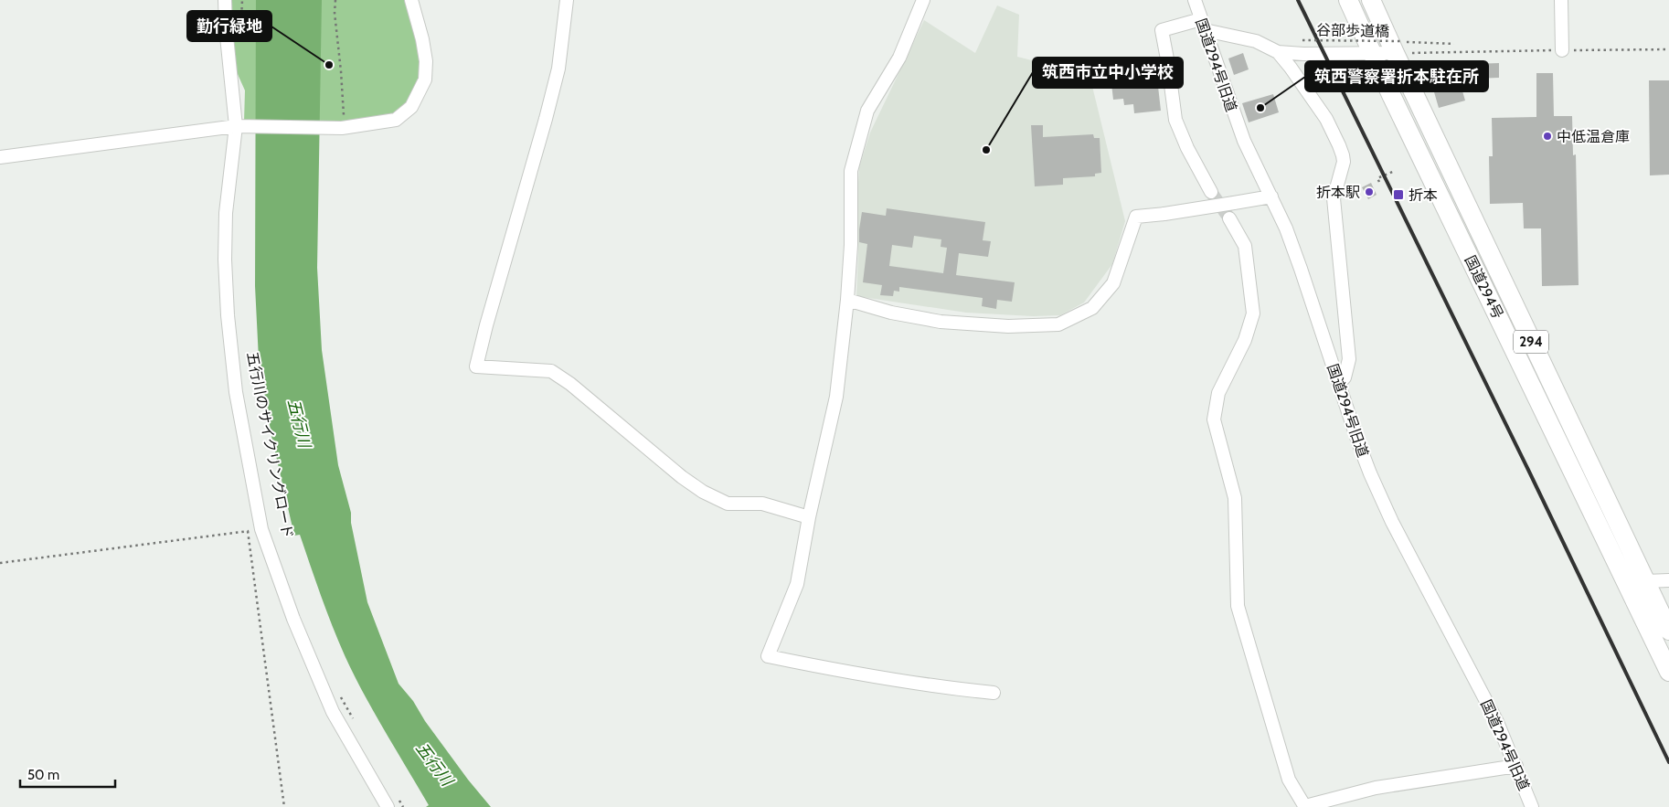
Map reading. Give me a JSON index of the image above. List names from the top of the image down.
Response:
{
  "streets": {
    "highway": ["国道294号", "294"],
    "street": ["国道294号旧道"],
    "path": ["谷部歩道橋"]
  },
  "crossings": [
    ["谷部歩道橋", "国道294号"]
  ],
  "water": ["五行川"],
  "places": {
    "other": [
      "勤行緑地",
      "筑西警察署折本駐在所",
      "中低温倉庫",
      "筑西市立中小学校",
      "折本駅"
    ],
    "transit": ["折本"]
  },
  "scale_bar": "50 m"
}
